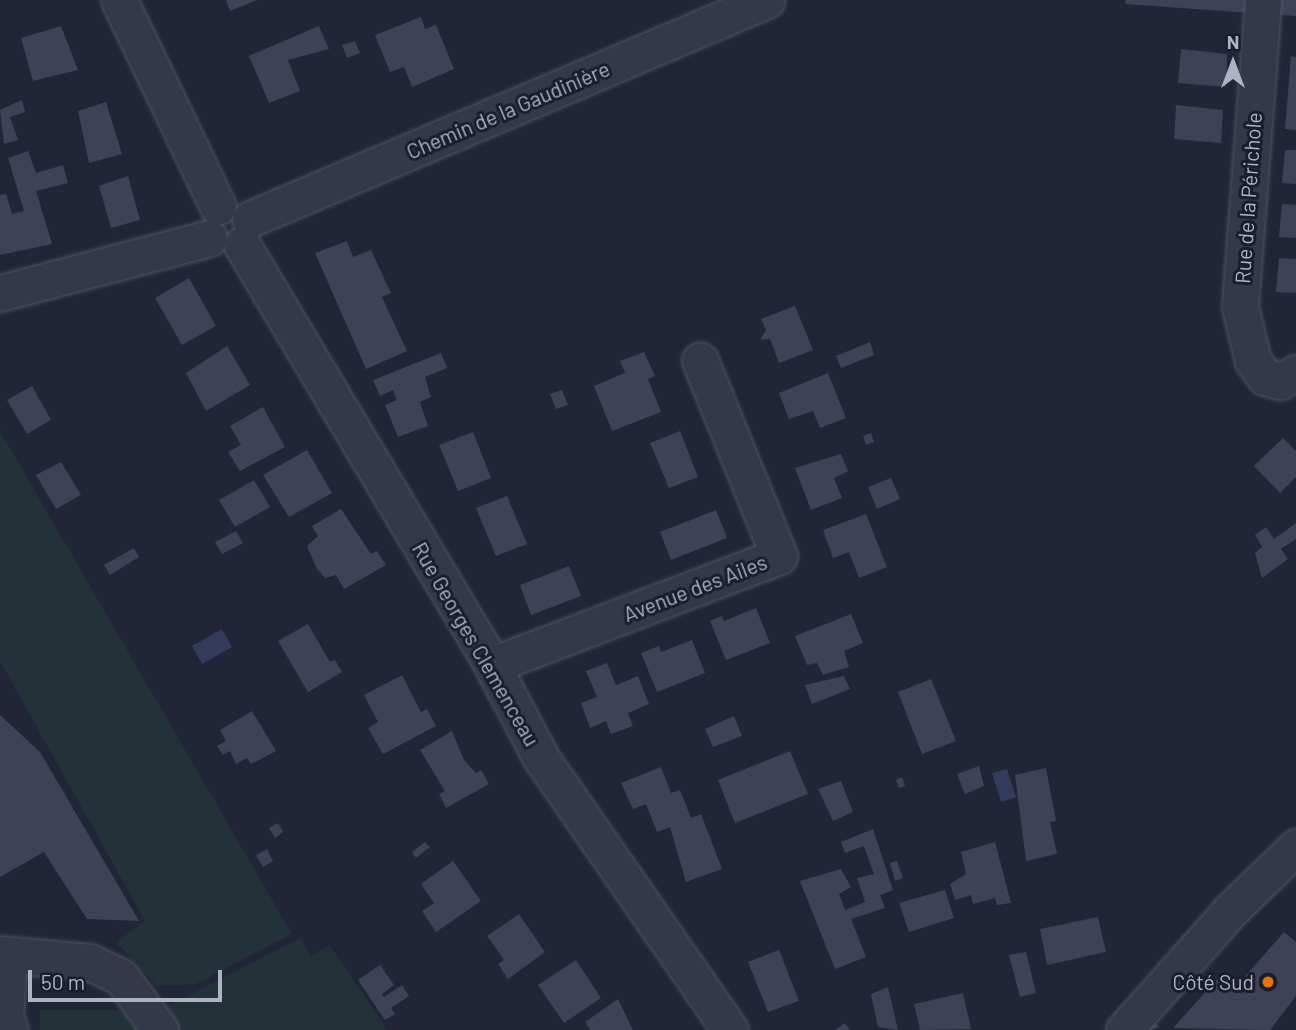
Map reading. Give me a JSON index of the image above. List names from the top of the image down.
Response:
{
  "streets": {
    "street": [
      "Chemin de la Gaudinière",
      "Rue de la Périchole",
      "Avenue des Ailes",
      "Rue Georges Clemenceau"
    ]
  },
  "crossings": [
    ["Chemin de la Gaudinière", "Rue Georges Clemenceau"],
    ["Avenue des Ailes", "Rue Georges Clemenceau"]
  ],
  "places": ["Côté Sud"],
  "scale_bar": "50 m",
  "north": "top"
}
